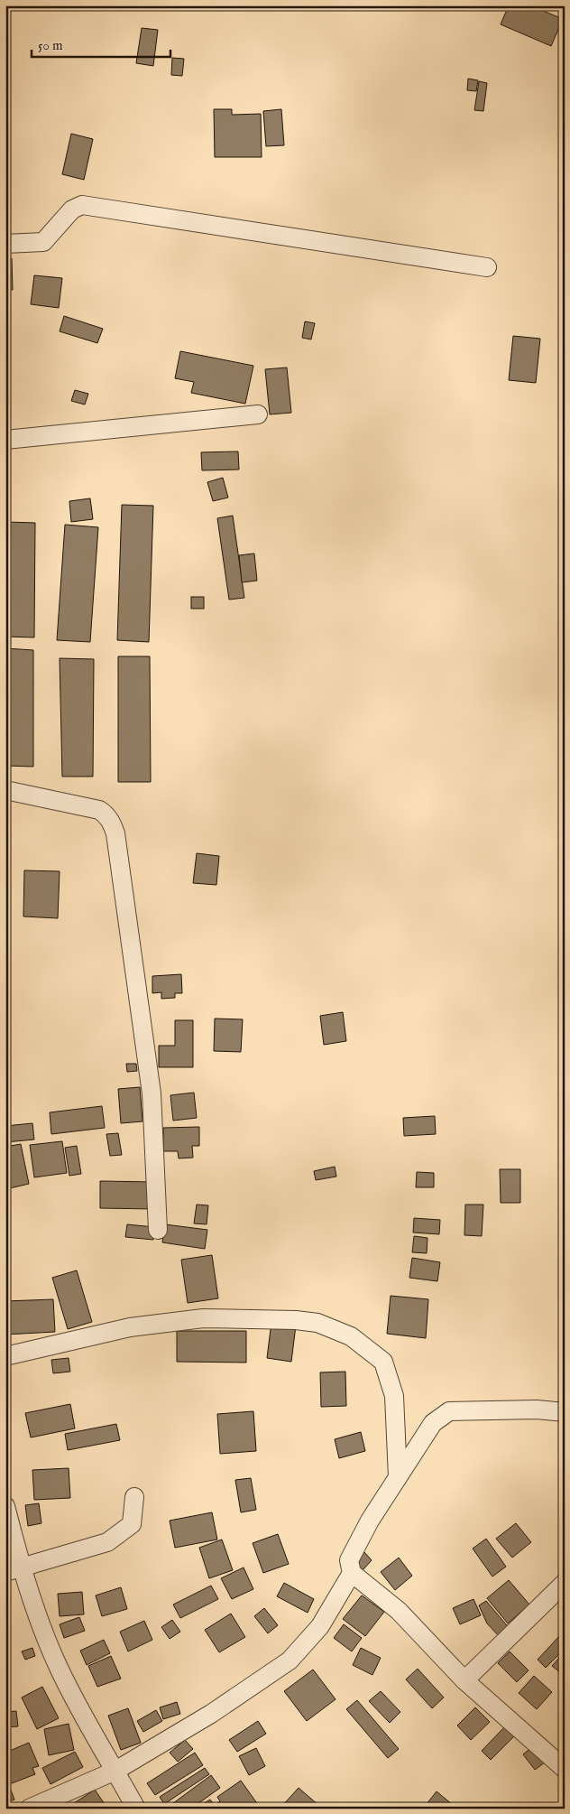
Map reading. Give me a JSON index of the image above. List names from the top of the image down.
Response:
{
  "scale_bar": "50 m"
}
